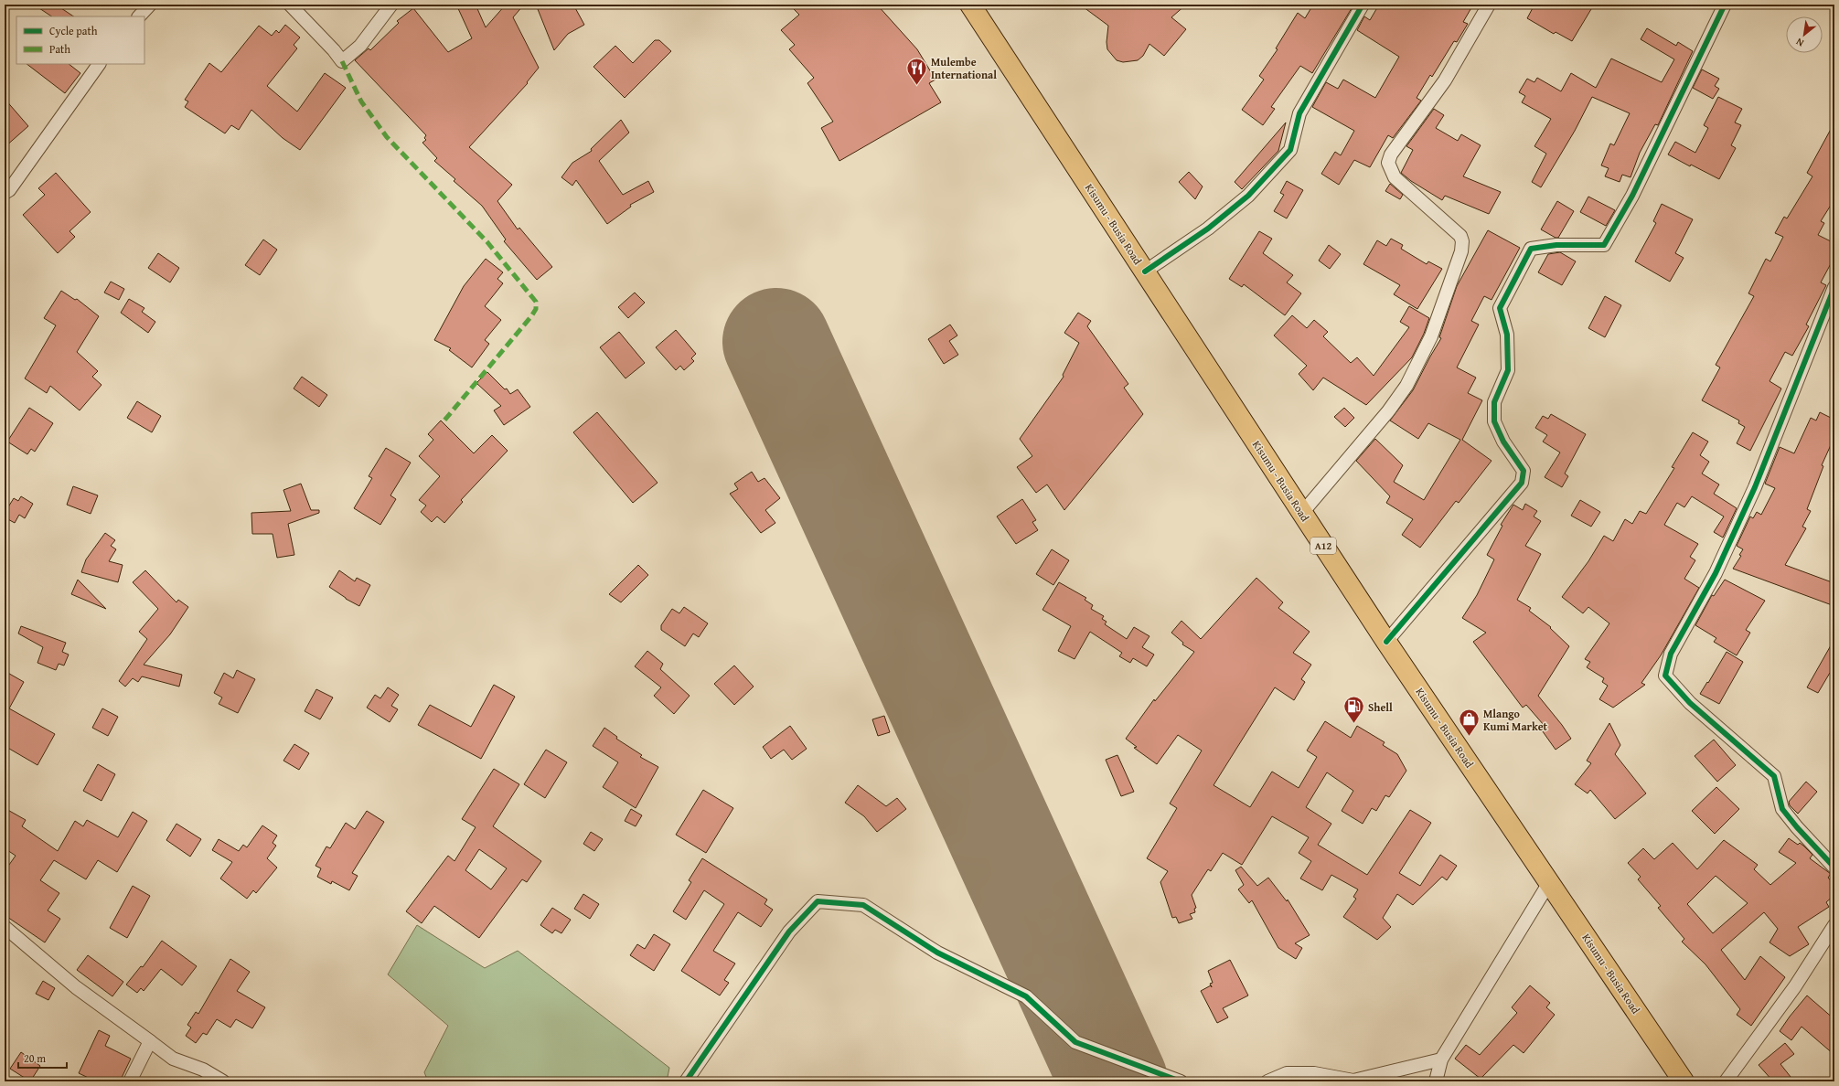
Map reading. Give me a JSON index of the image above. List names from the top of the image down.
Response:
{
  "streets": {
    "highway": ["Kisumu - Busia Road", "A12"]
  },
  "places": {
    "restaurant": ["Mulembe International"],
    "fuel station": ["Shell"],
    "shop": ["Mlango Kumi Market"]
  },
  "legend": ["Cycle path", "Path"],
  "scale_bar": "20 m",
  "north": "bottom left"
}
